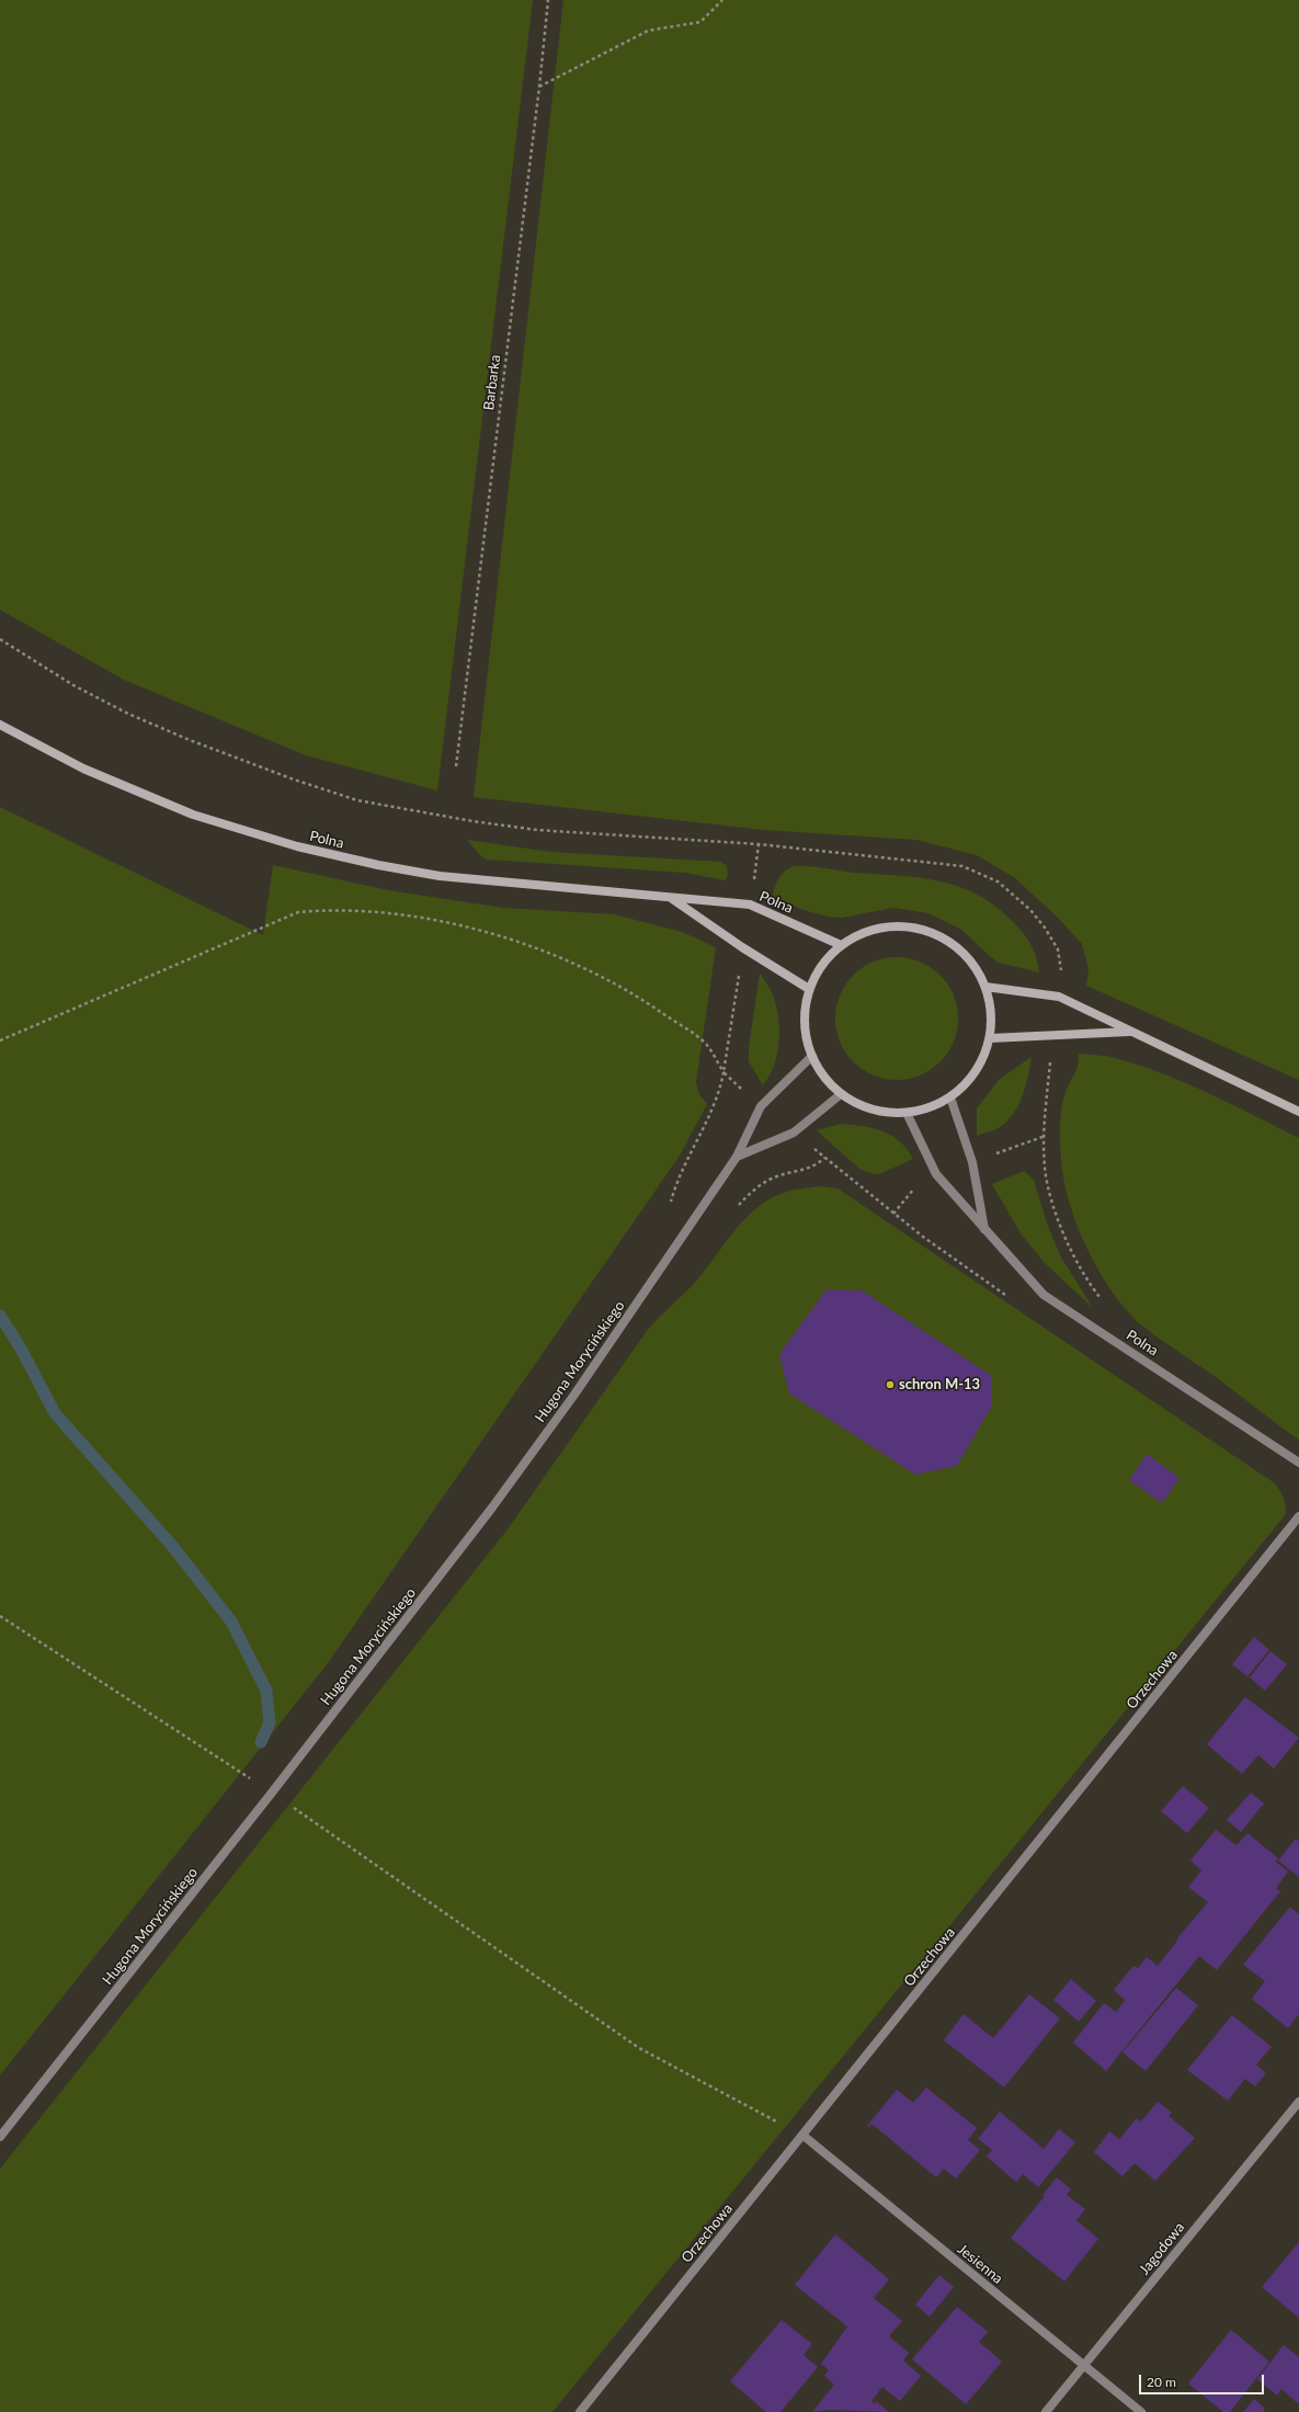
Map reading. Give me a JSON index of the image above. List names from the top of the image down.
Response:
{
  "streets": {
    "street": [
      "Polna",
      "Hugona Morycińskiego",
      "Orzechowa",
      "Jagodowa",
      "Jesienna"
    ],
    "path": ["Barbarka"]
  },
  "crossings": [
    ["Orzechowa", "Jesienna"],
    ["Jagodowa", "Jesienna"]
  ],
  "places": ["schron M-13"],
  "scale_bar": "20 m"
}
